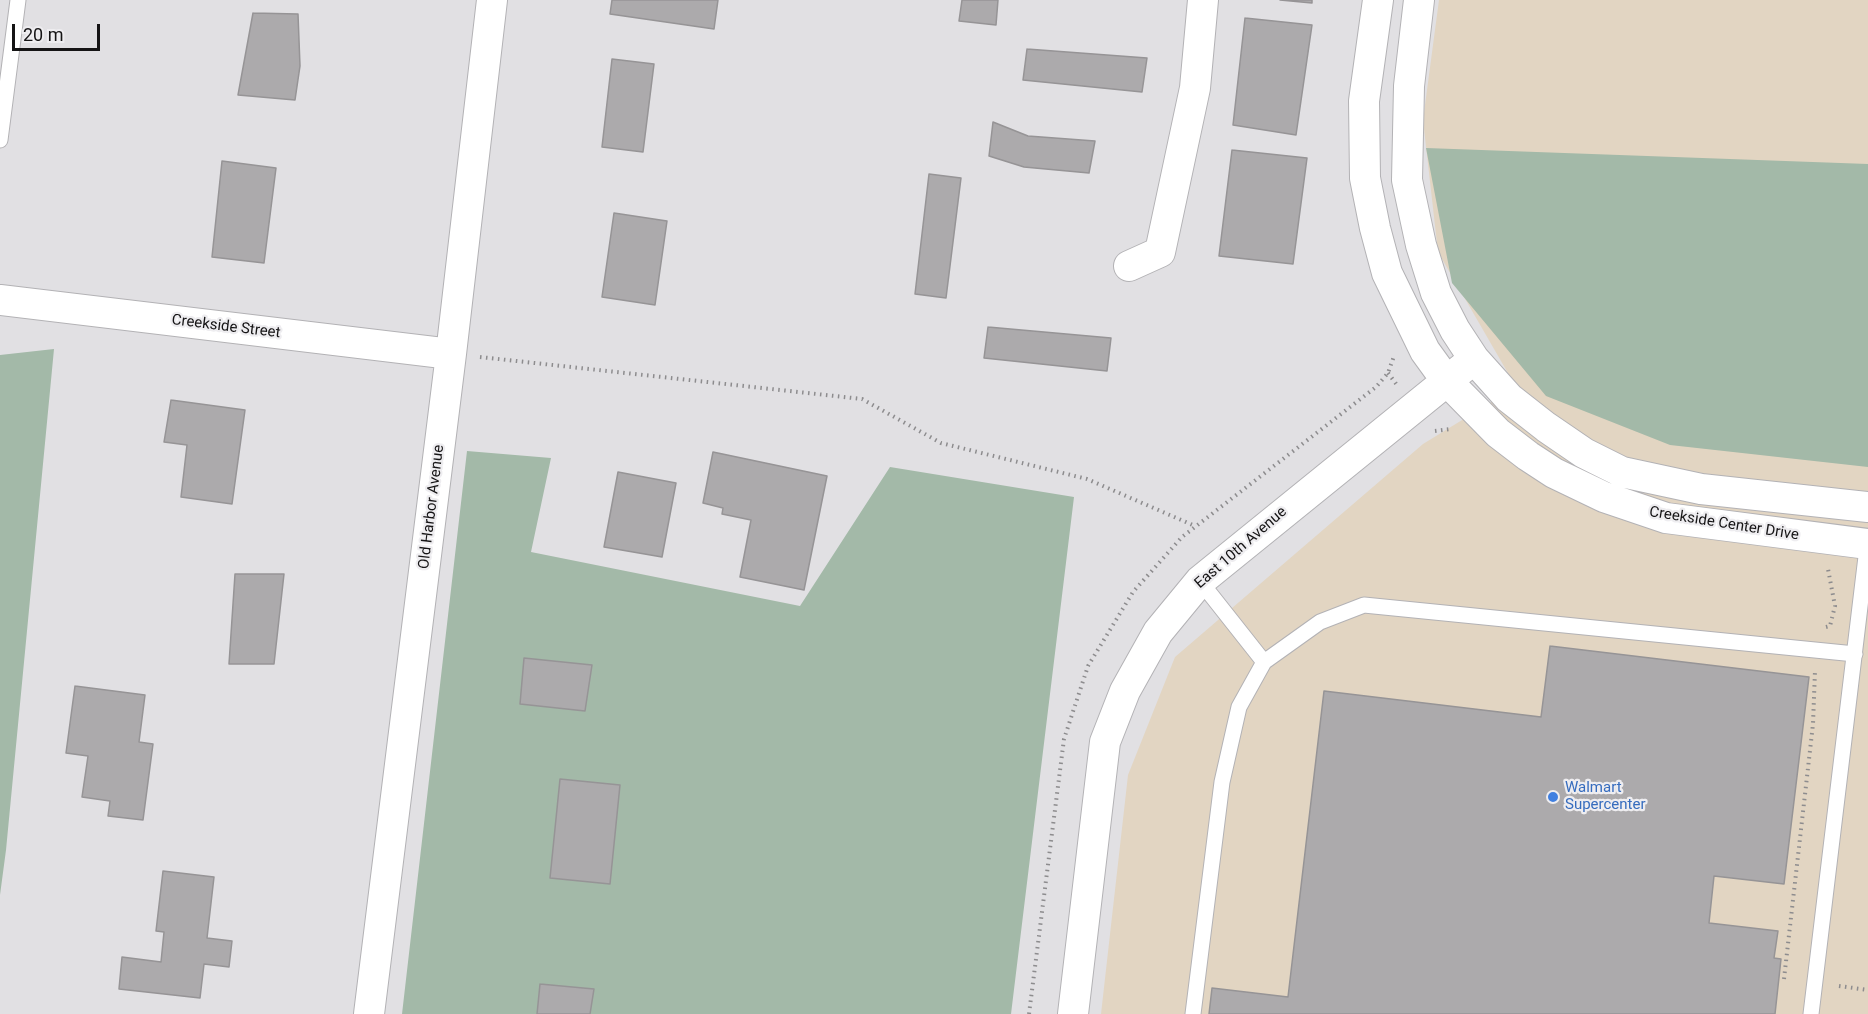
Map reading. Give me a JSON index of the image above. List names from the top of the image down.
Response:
{
  "streets": {
    "street": [
      "Creekside Street",
      "Old Harbor Avenue",
      "Creekside Center Drive",
      "East 10th Avenue"
    ]
  },
  "crossings": [
    ["Creekside Street", "Old Harbor Avenue"],
    ["Creekside Center Drive", "East 10th Avenue"]
  ],
  "places": ["Walmart Supercenter"],
  "scale_bar": "20 m"
}
